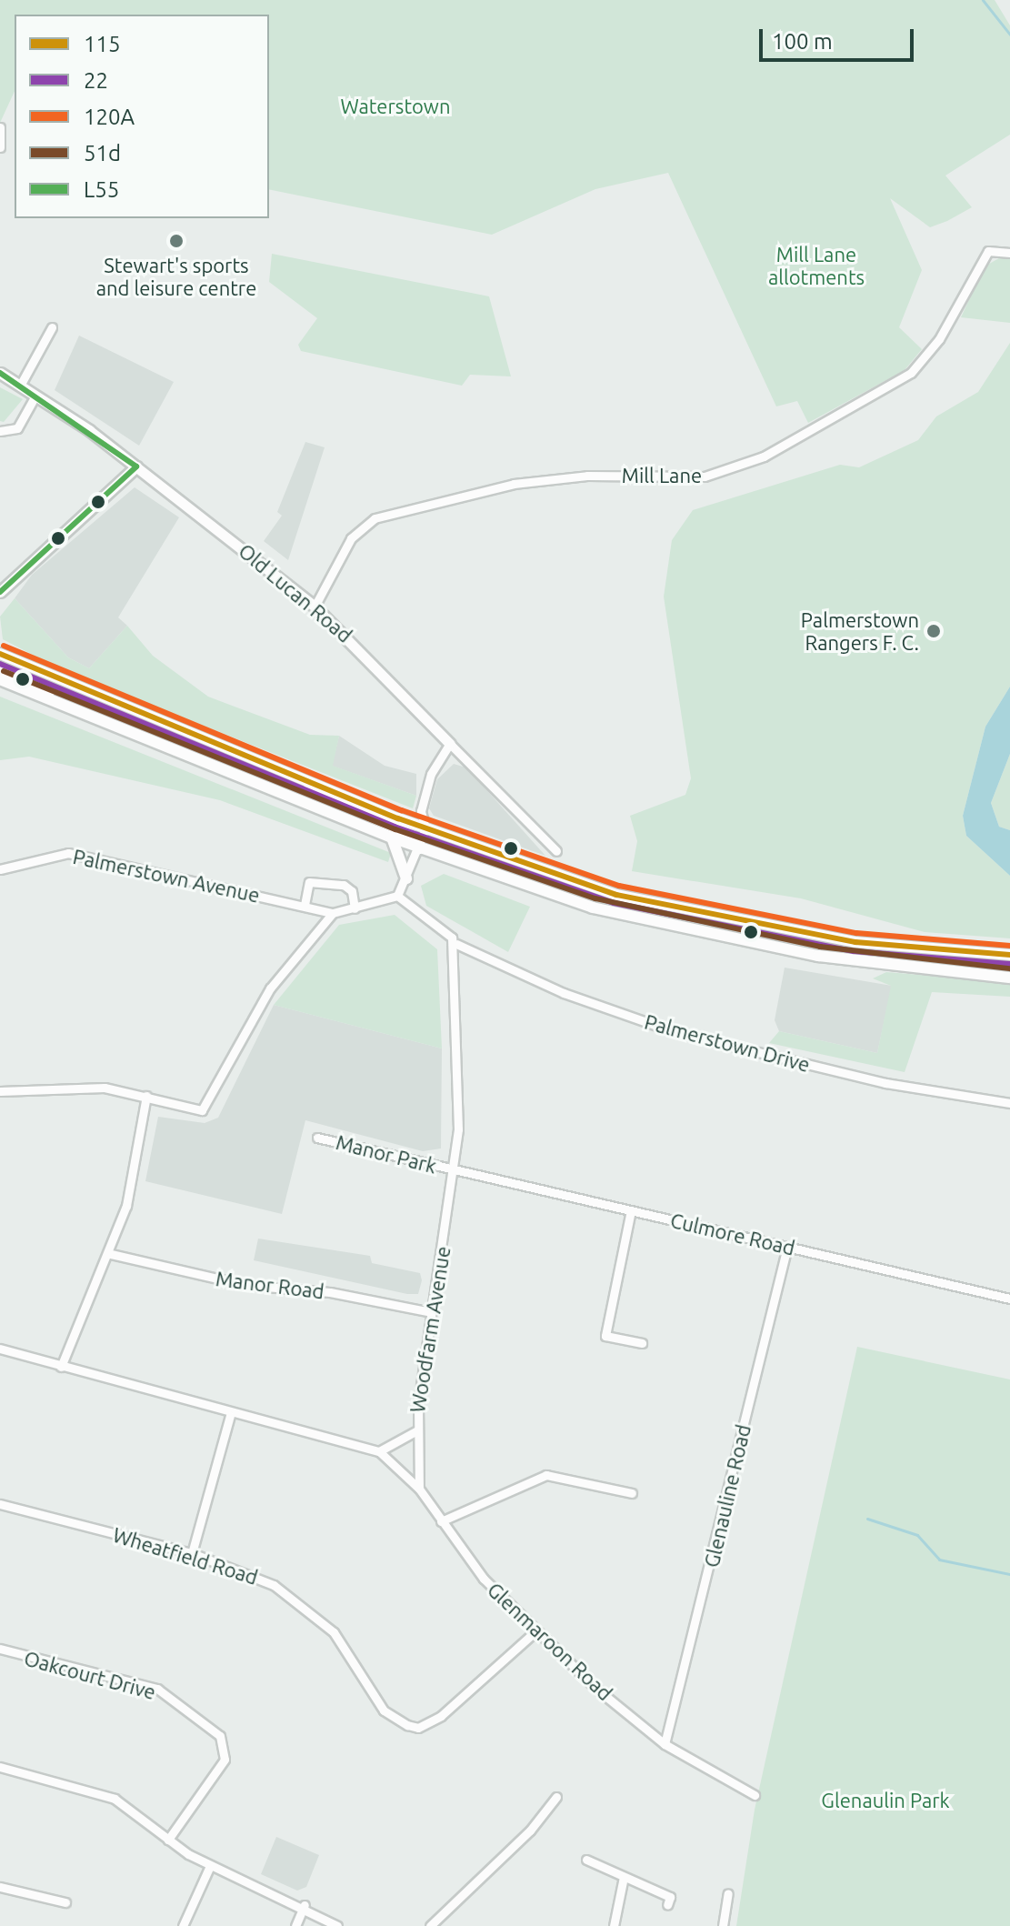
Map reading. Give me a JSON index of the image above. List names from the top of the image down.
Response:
{
  "streets": {
    "street": [
      "Mill Lane",
      "Old Lucan Road",
      "Palmerstown Avenue",
      "Palmerstown Drive",
      "Manor Park",
      "Culmore Road",
      "Manor Road",
      "Woodfarm Avenue",
      "Glenauline Road",
      "Wheatfield Road",
      "Glenmaroon Road",
      "Oakcourt Drive"
    ]
  },
  "crossings": [
    ["Mill Lane", "Old Lucan Road"],
    ["Palmerstown Drive", "Woodfarm Avenue"],
    ["Manor Park", "Culmore Road"],
    ["Manor Park", "Woodfarm Avenue"],
    ["Culmore Road", "Woodfarm Avenue"],
    ["Culmore Road", "Glenauline Road"],
    ["Manor Road", "Woodfarm Avenue"],
    ["Woodfarm Avenue", "Glenmaroon Road"],
    ["Glenauline Road", "Glenmaroon Road"],
    ["Wheatfield Road", "Glenmaroon Road"]
  ],
  "parks": ["Waterstown", "Mill Lane allotments", "Glenaulin Park"],
  "places": ["Stewart's sports and leisure centre", "Palmerstown Rangers F. C."],
  "lines": [
    "transit line L55",
    "transit line 120A",
    "transit line 115",
    "transit line 22",
    "transit line 51d"
  ],
  "legend": [
    "115",
    "22",
    "120A",
    "51d",
    "L55"
  ],
  "scale_bar": "100 m"
}
